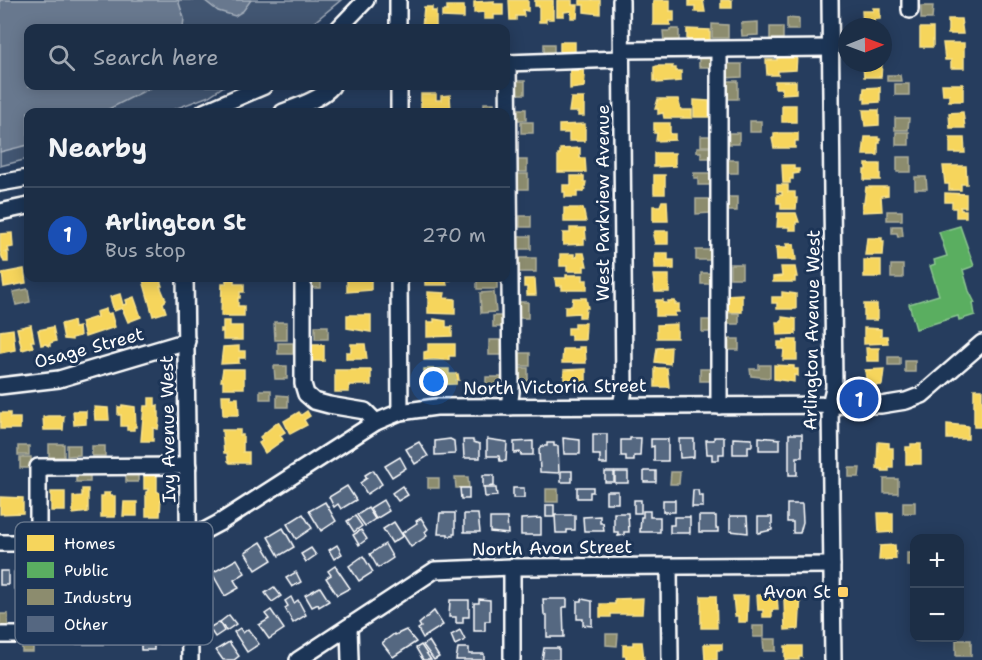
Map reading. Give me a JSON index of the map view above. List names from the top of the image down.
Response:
{
  "streets": {
    "street": [
      "West Parkview Avenue",
      "Arlington Avenue West",
      "Osage Street",
      "North Victoria Street",
      "Ivy Avenue West",
      "North Avon Street"
    ]
  },
  "crossings": [
    ["West Parkview Avenue", "North Victoria Street"],
    ["Arlington Avenue West", "North Victoria Street"],
    ["Arlington Avenue West", "North Avon Street"],
    ["Osage Street", "Ivy Avenue West"]
  ],
  "places": {
    "transit": ["Avon St"]
  },
  "legend": [
    "Homes",
    "Public",
    "Industry",
    "Other"
  ],
  "north": "right",
  "page": {
    "search": "Search here",
    "heading": "Nearby",
    "list": [
      {
        "mark": "1",
        "name": "Arlington St",
        "note": "Bus stop",
        "value": "270 m"
      }
    ],
    "pins": "1",
    "map_buttons": ["+", "−"]
  }
}
